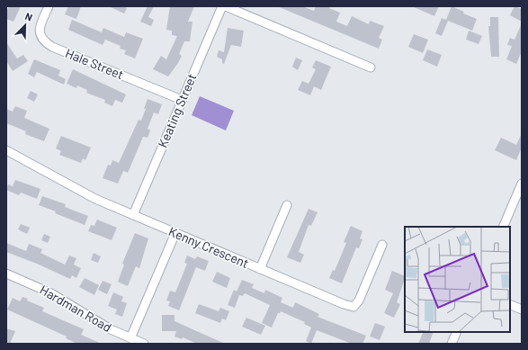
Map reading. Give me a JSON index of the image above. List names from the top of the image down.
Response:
{
  "streets": {
    "street": [
      "Hale Street",
      "Keating Street",
      "Kenny Crescent",
      "Hardman Road"
    ]
  },
  "crossings": [
    ["Hale Street", "Keating Street"],
    ["Keating Street", "Kenny Crescent"]
  ],
  "north": "top right"
}
